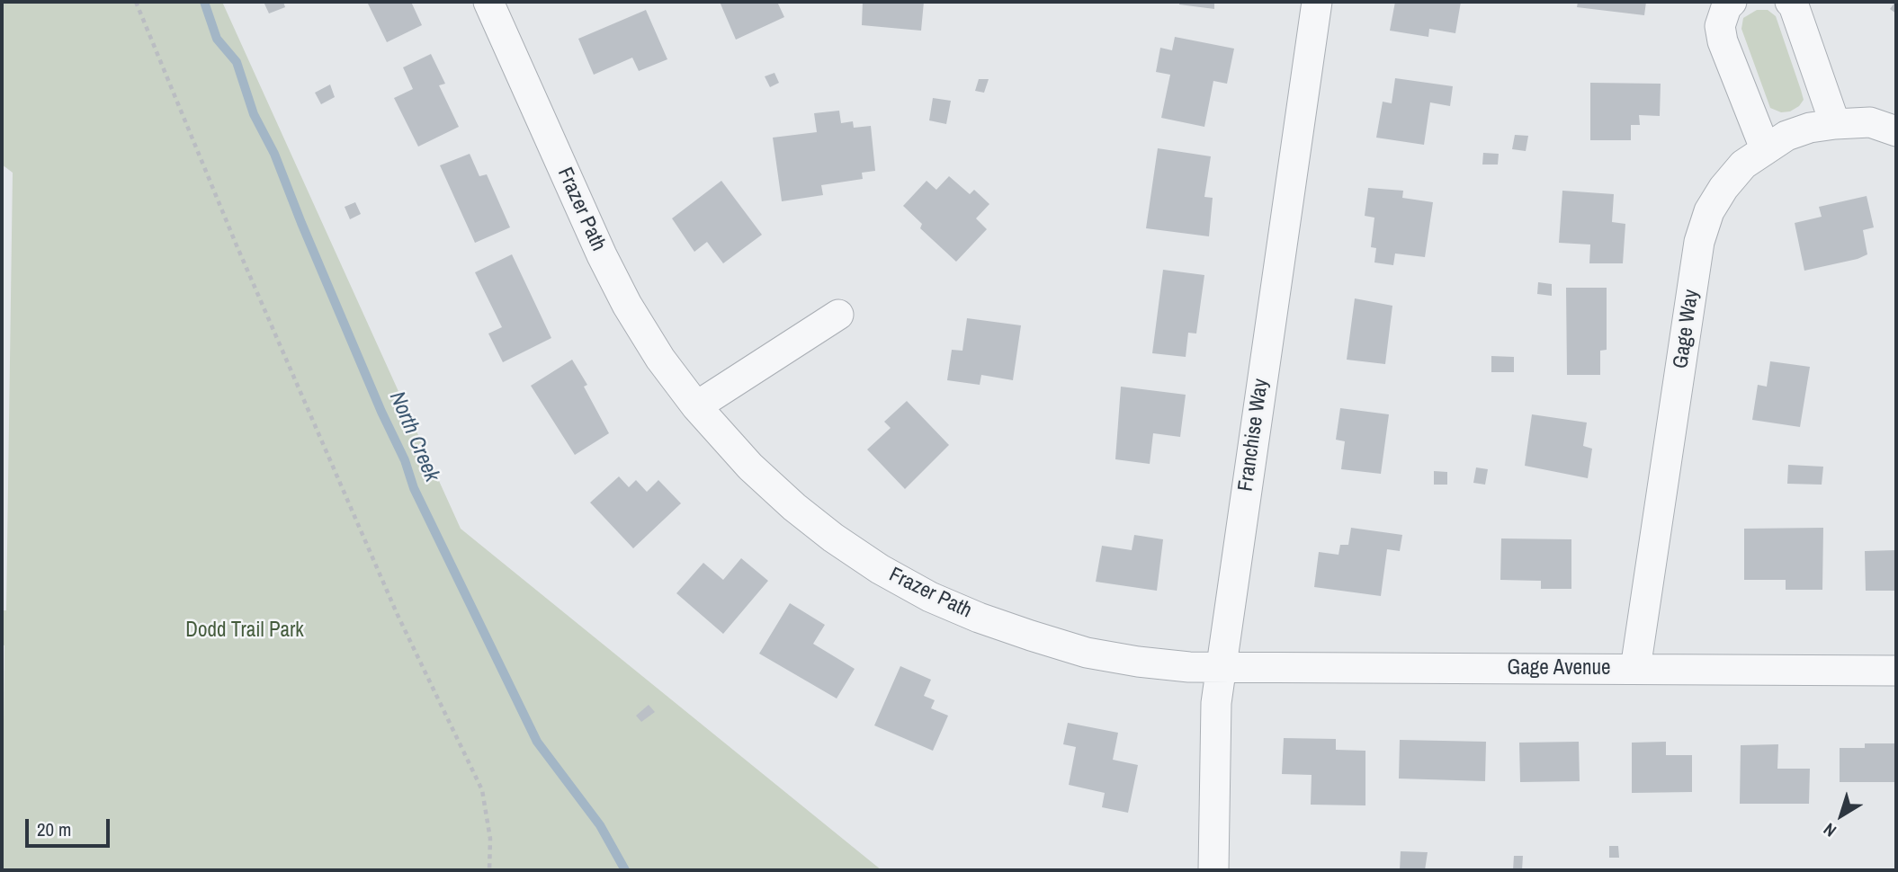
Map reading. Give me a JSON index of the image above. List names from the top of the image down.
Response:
{
  "streets": {
    "street": [
      "Frazer Path",
      "Gage Way",
      "Franchise Way",
      "Gage Avenue"
    ]
  },
  "crossings": [
    ["Frazer Path", "Franchise Way"],
    ["Frazer Path", "Gage Avenue"],
    ["Gage Way", "Gage Avenue"],
    ["Franchise Way", "Gage Avenue"]
  ],
  "water": ["North Creek"],
  "parks": ["Dodd Trail Park"],
  "scale_bar": "20 m",
  "north": "bottom left"
}
